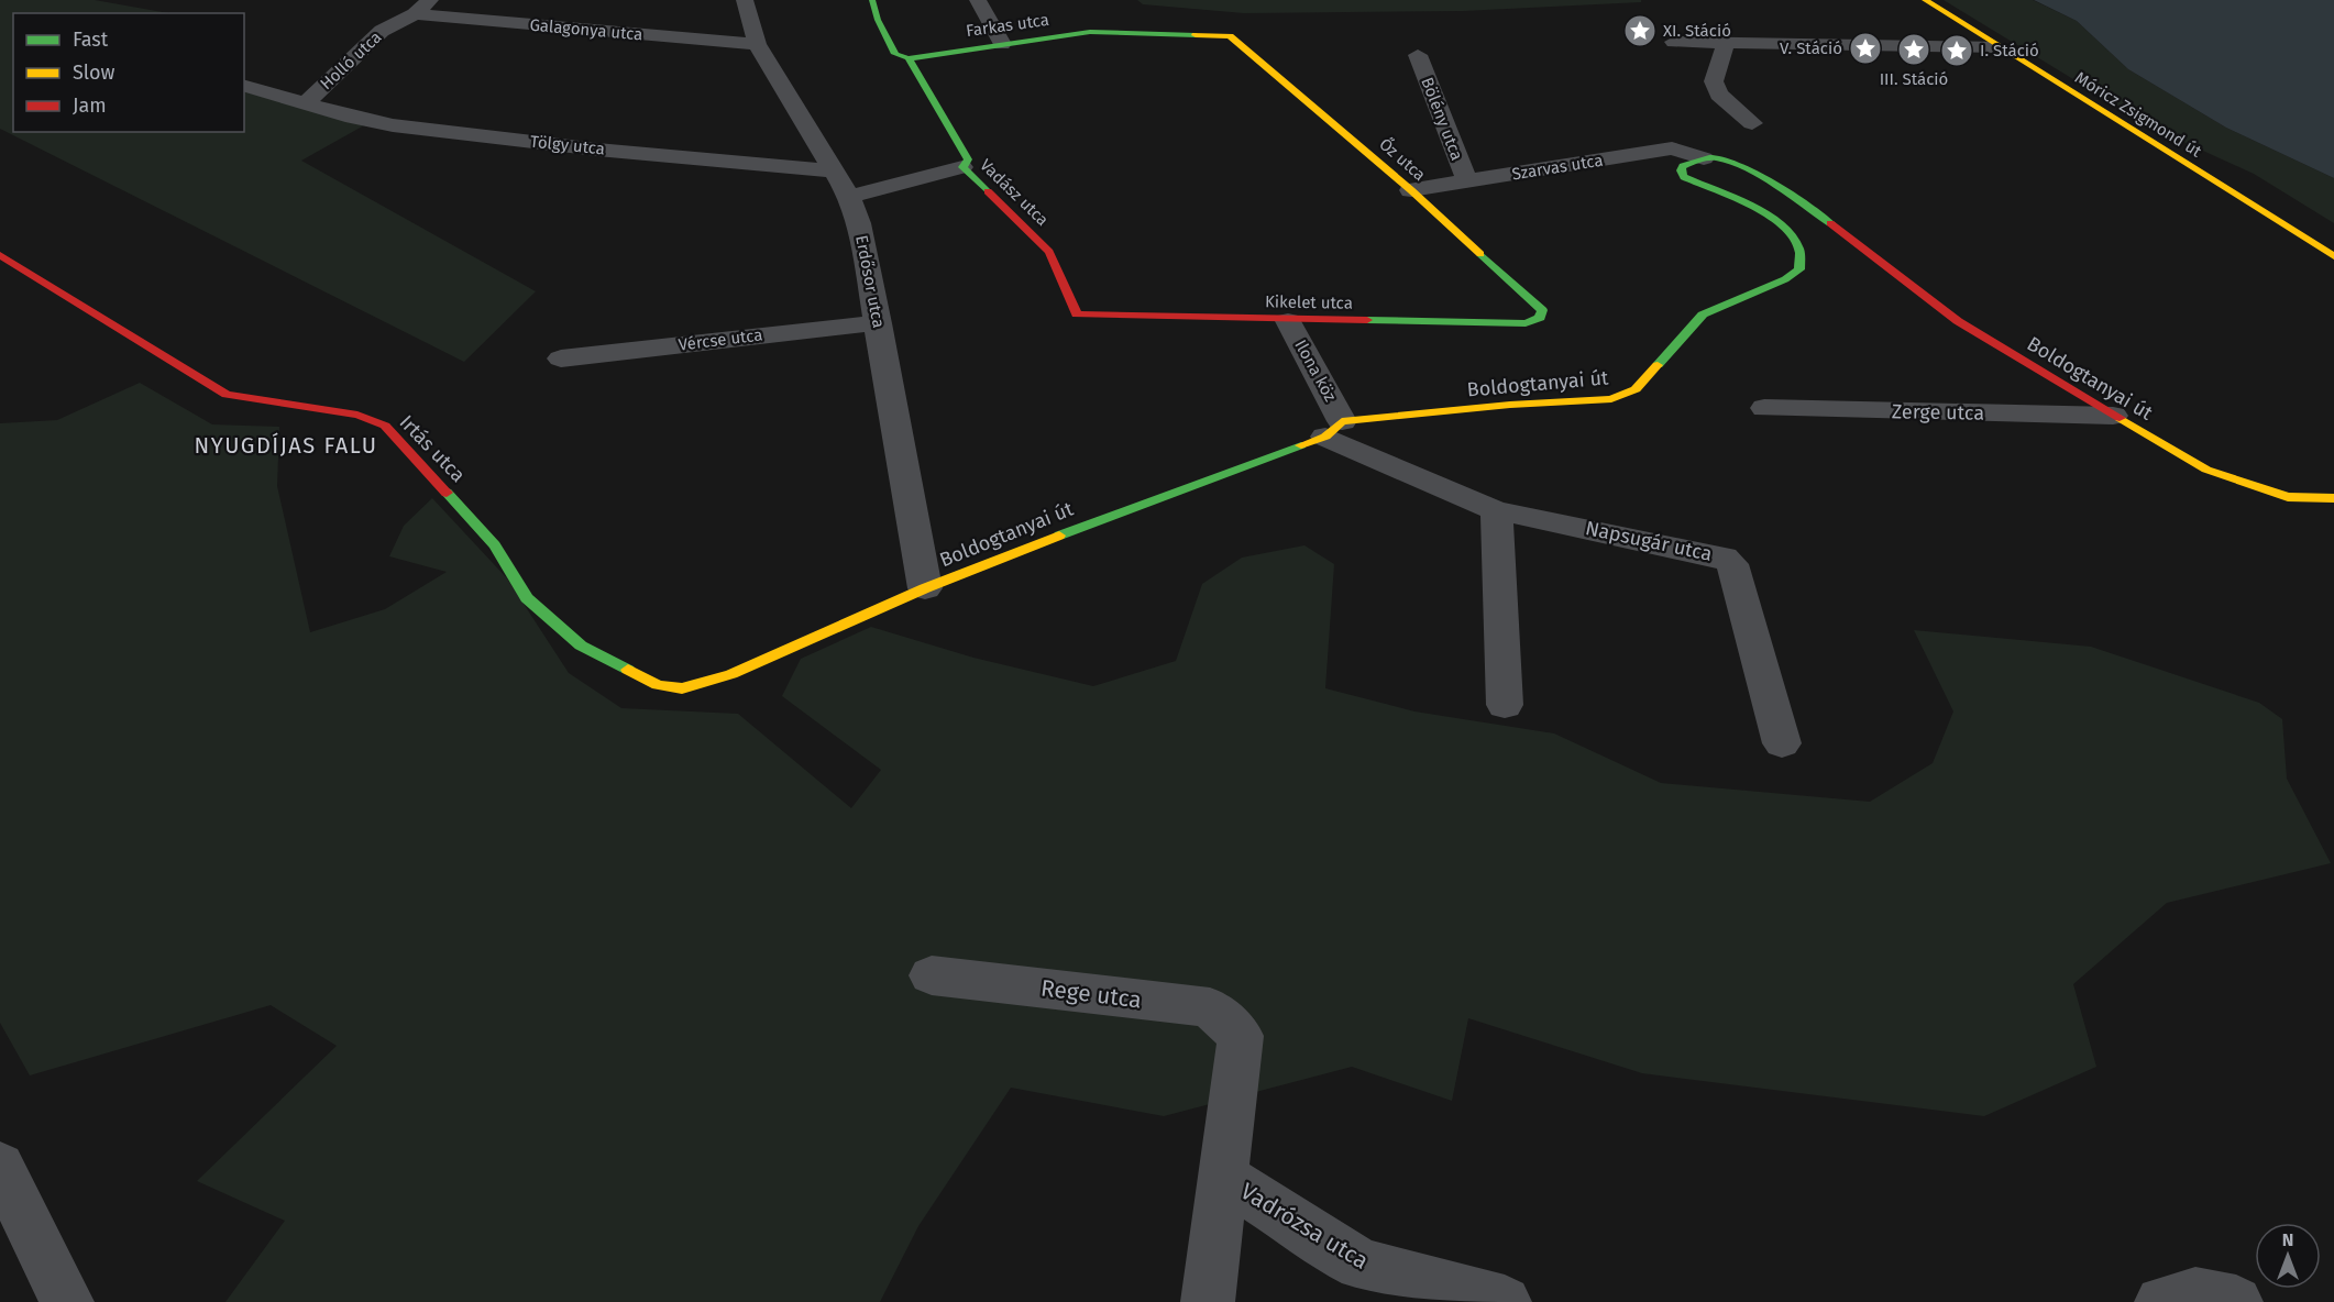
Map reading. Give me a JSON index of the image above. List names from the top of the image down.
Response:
{
  "streets": {
    "street": [
      "Farkas utca",
      "Galagonya utca",
      "Holló utca",
      "Móricz Zsigmond út",
      "Bölény utca",
      "Tölgy utca",
      "Őz utca",
      "Szarvas utca",
      "Vadász utca",
      "Erdősor utca",
      "Kikelet utca",
      "Vércse utca",
      "Ilona köz",
      "Boldogtanyai út",
      "Zerge utca",
      "Irtás utca",
      "Napsugár utca",
      "Rege utca",
      "Vadrózsa utca"
    ]
  },
  "crossings": [
    ["Farkas utca", "Őz utca"],
    ["Farkas utca", "Vadász utca"],
    ["Galagonya utca", "Holló utca"],
    ["Galagonya utca", "Erdősor utca"],
    ["Holló utca", "Tölgy utca"],
    ["Bölény utca", "Szarvas utca"],
    ["Tölgy utca", "Erdősor utca"],
    ["Őz utca", "Szarvas utca"],
    ["Őz utca", "Kikelet utca"],
    ["Szarvas utca", "Boldogtanyai út"],
    ["Vadász utca", "Kikelet utca"],
    ["Erdősor utca", "Vércse utca"],
    ["Erdősor utca", "Boldogtanyai út"],
    ["Kikelet utca", "Ilona köz"],
    ["Ilona köz", "Boldogtanyai út"],
    ["Ilona köz", "Napsugár utca"],
    ["Boldogtanyai út", "Zerge utca"],
    ["Boldogtanyai út", "Irtás utca"],
    ["Boldogtanyai út", "Napsugár utca"],
    ["Rege utca", "Vadrózsa utca"]
  ],
  "districts": ["NYUGDÍJAS FALU"],
  "places": {
    "place": [
      "XI. Stáció",
      "V. Stáció",
      "III. Stáció",
      "I. Stáció"
    ]
  },
  "legend": ["Fast", "Slow", "Jam"],
  "north": "top"
}
